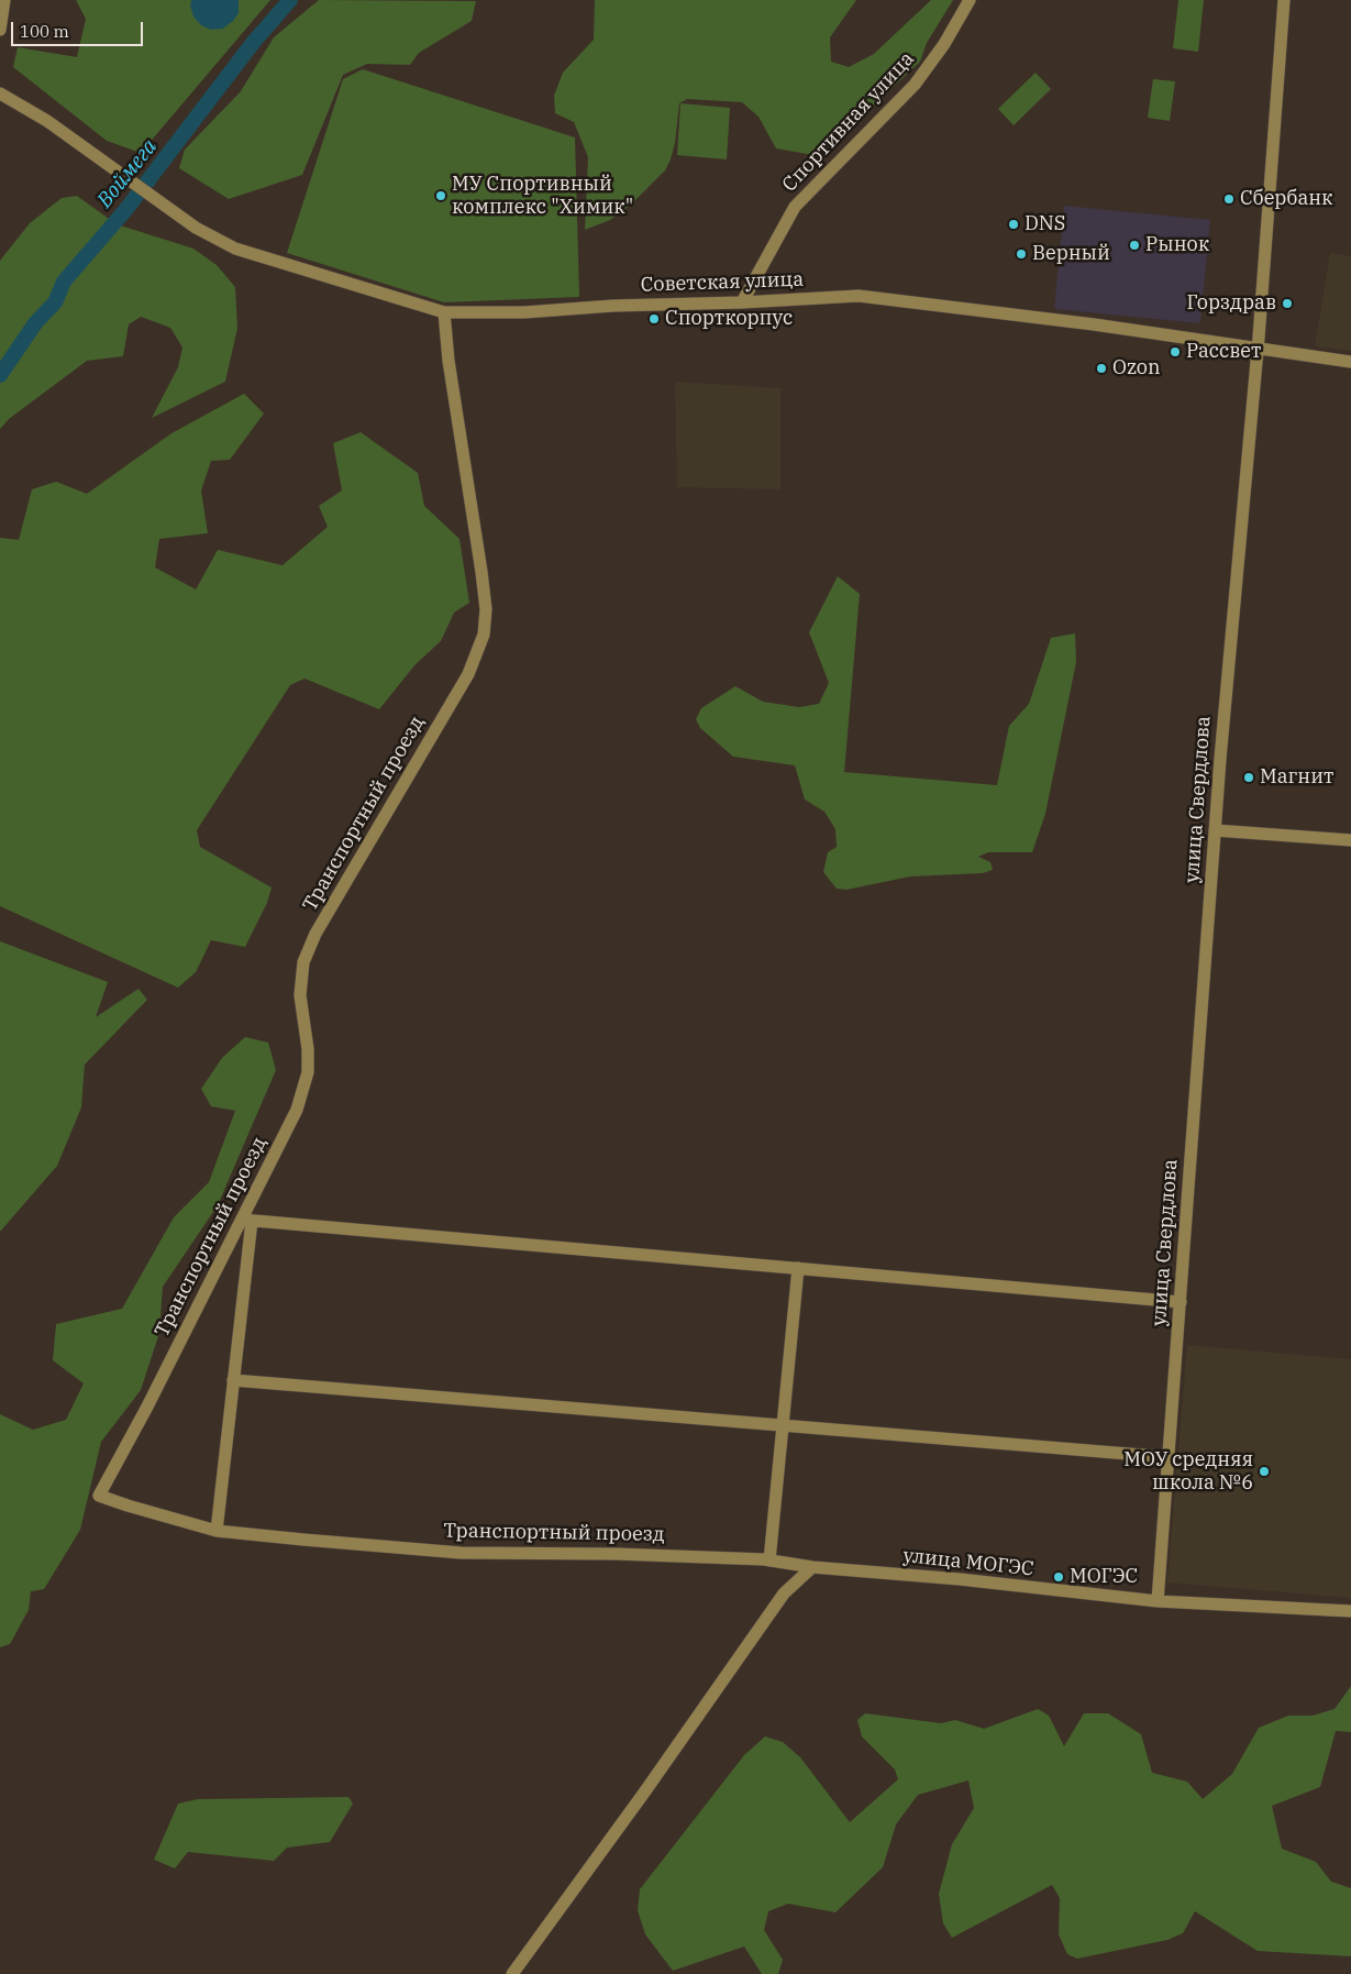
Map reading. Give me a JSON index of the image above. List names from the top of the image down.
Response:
{
  "streets": {
    "street": [
      "Спортивная улица",
      "Советская улица",
      "улица Свердлова",
      "Транспортный проезд",
      "улица МОГЭС"
    ]
  },
  "crossings": [
    ["Спортивная улица", "Советская улица"],
    ["Советская улица", "улица Свердлова"],
    ["Советская улица", "Транспортный проезд"],
    ["улица Свердлова", "улица МОГЭС"],
    ["Транспортный проезд", "улица МОГЭС"]
  ],
  "water": ["Воймега"],
  "places": [
    "МУ Спортивный комплекс \"Химик\"",
    "Сбербанк",
    "DNS",
    "Рынок",
    "Верный",
    "Горздрав",
    "Спорткорпус",
    "Рассвет",
    "Ozon",
    "Магнит",
    "МОУ средняя школа №6",
    "МОГЭС"
  ],
  "scale_bar": "100 m"
}
